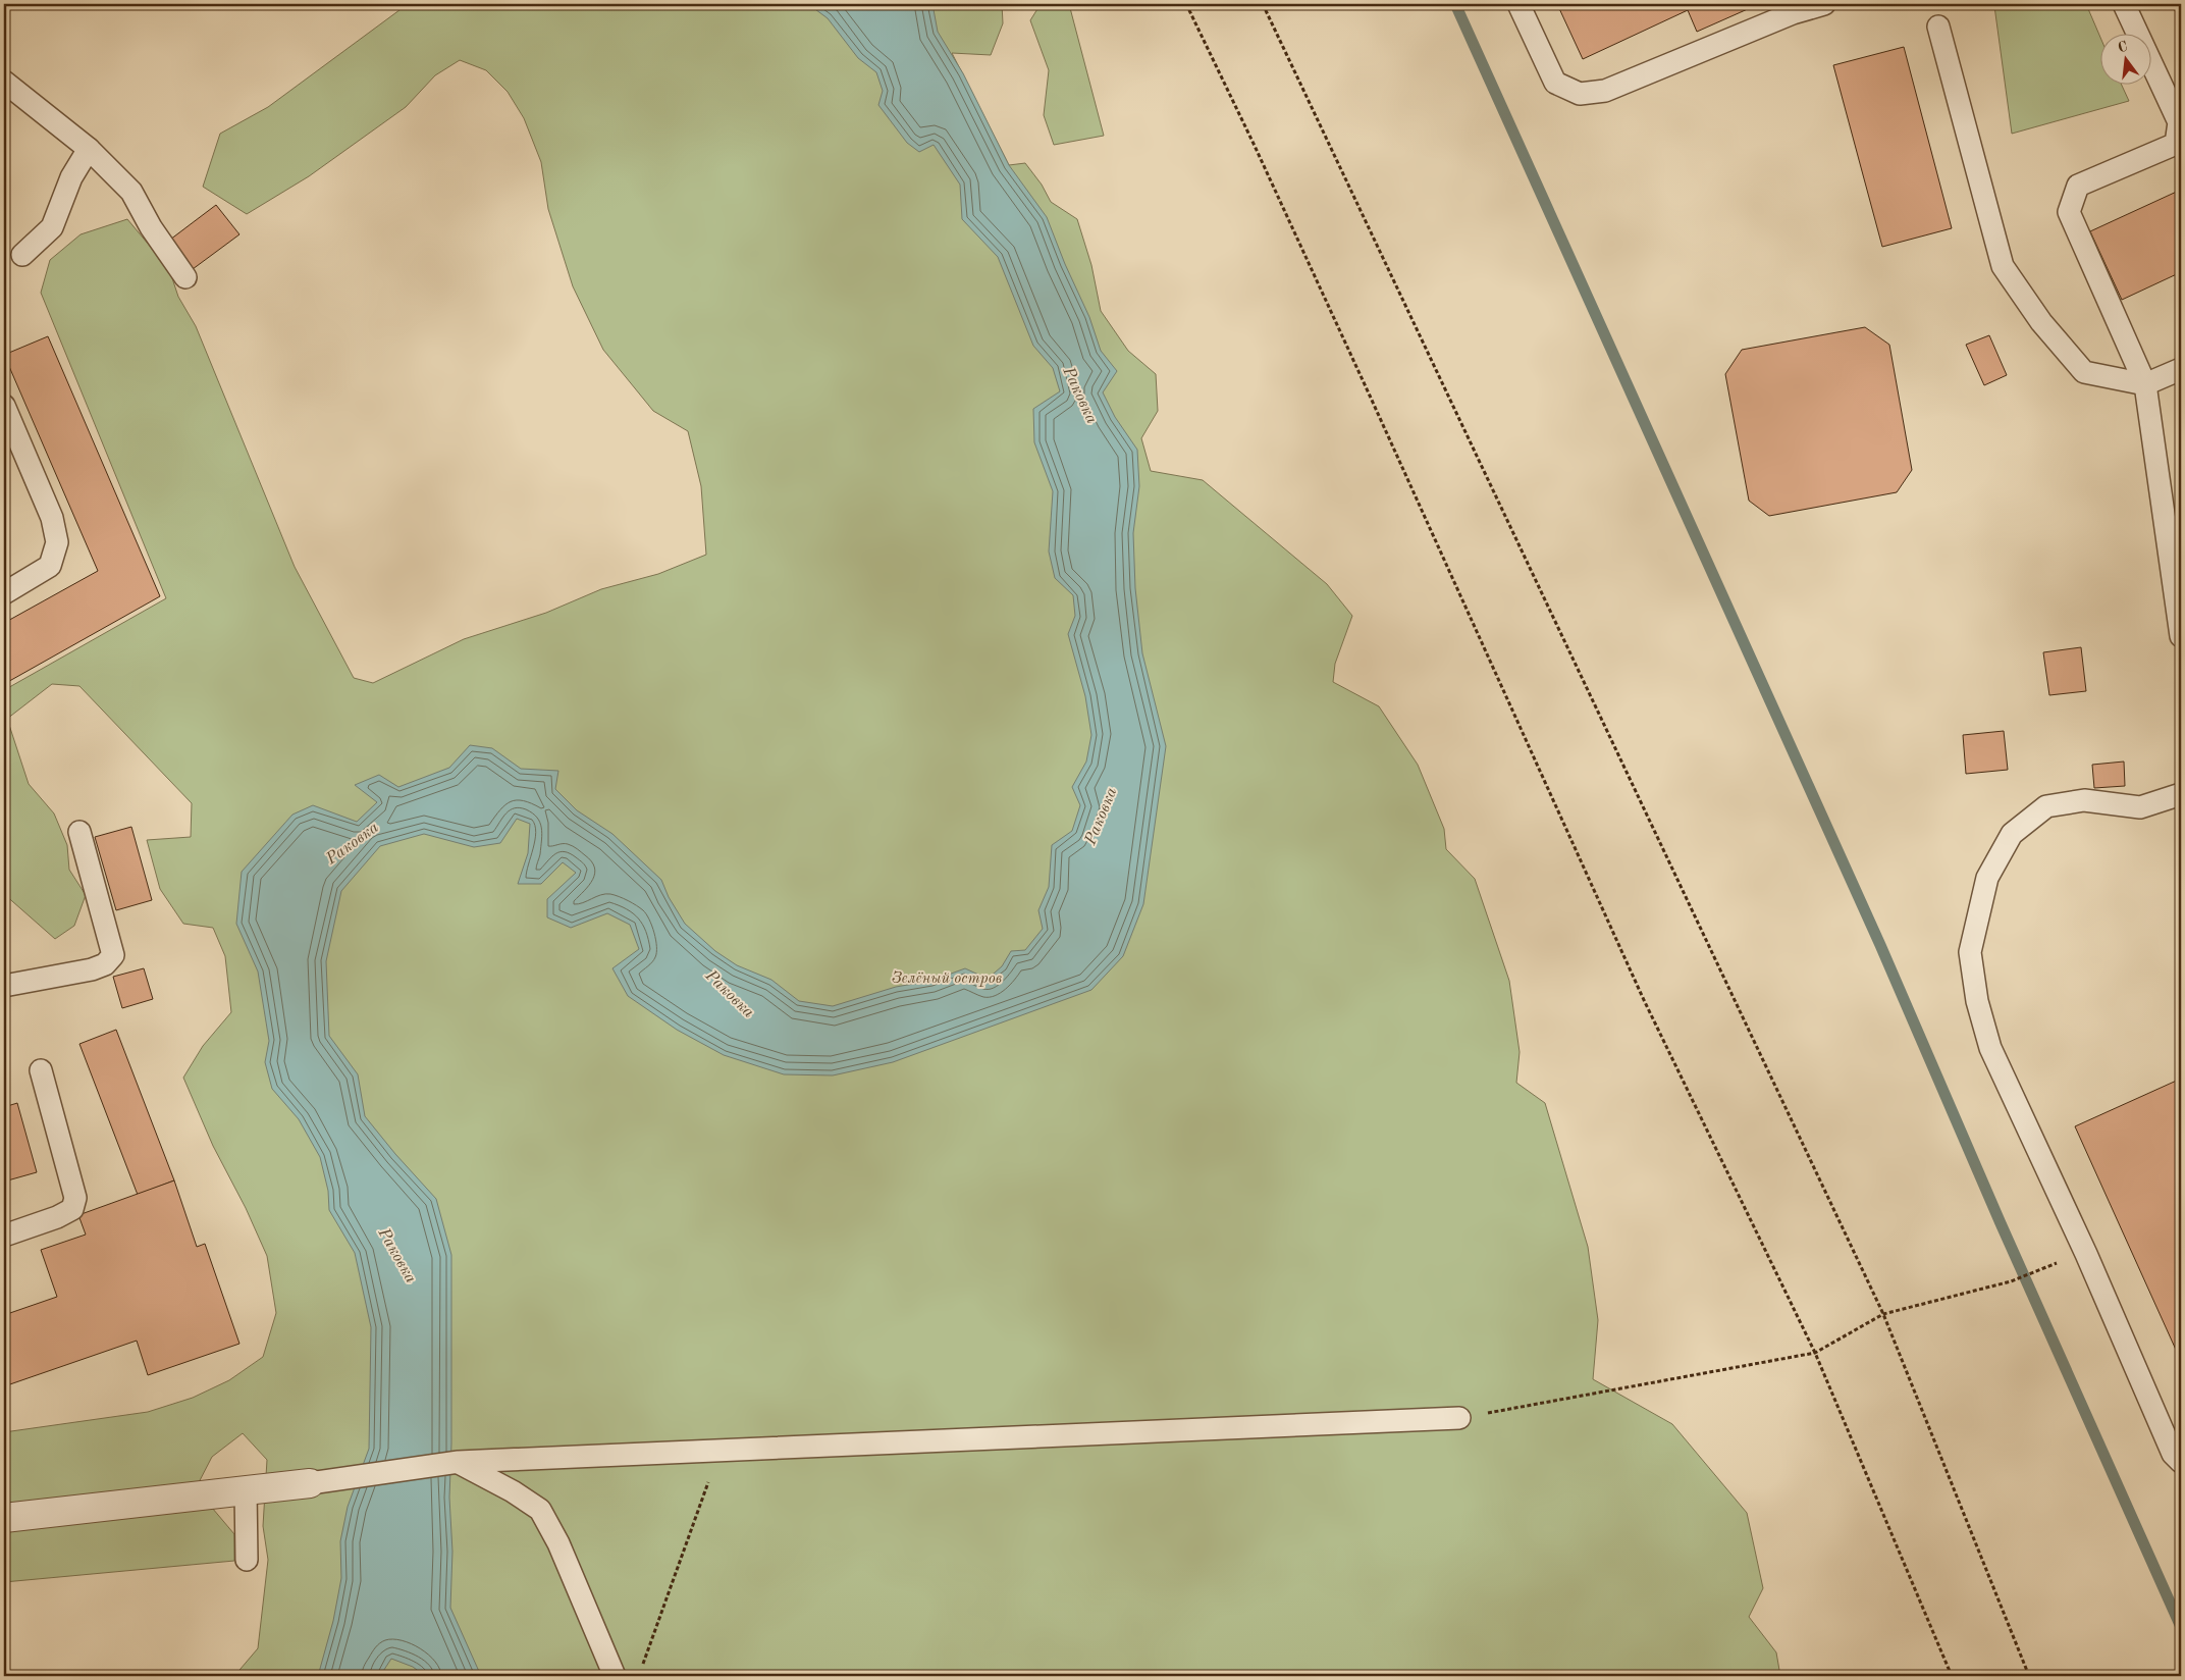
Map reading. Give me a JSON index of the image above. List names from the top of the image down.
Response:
{
  "water": ["Раковка"],
  "parks": ["Зелёный остров"],
  "north": "top"
}
